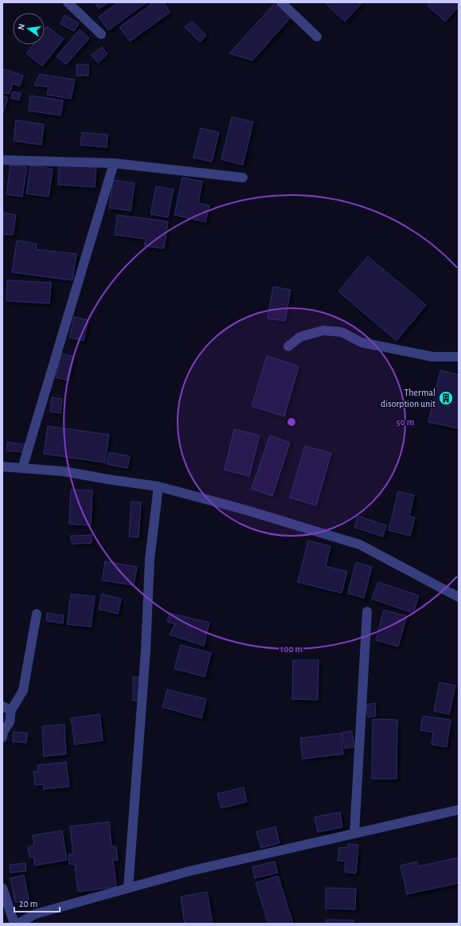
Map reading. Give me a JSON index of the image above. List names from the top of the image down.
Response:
{
  "places": {
    "building": ["Thermal disorption unit"]
  },
  "scale_bar": "20 m",
  "north": "left",
  "rings": ["50 m", "100 m"]
}
